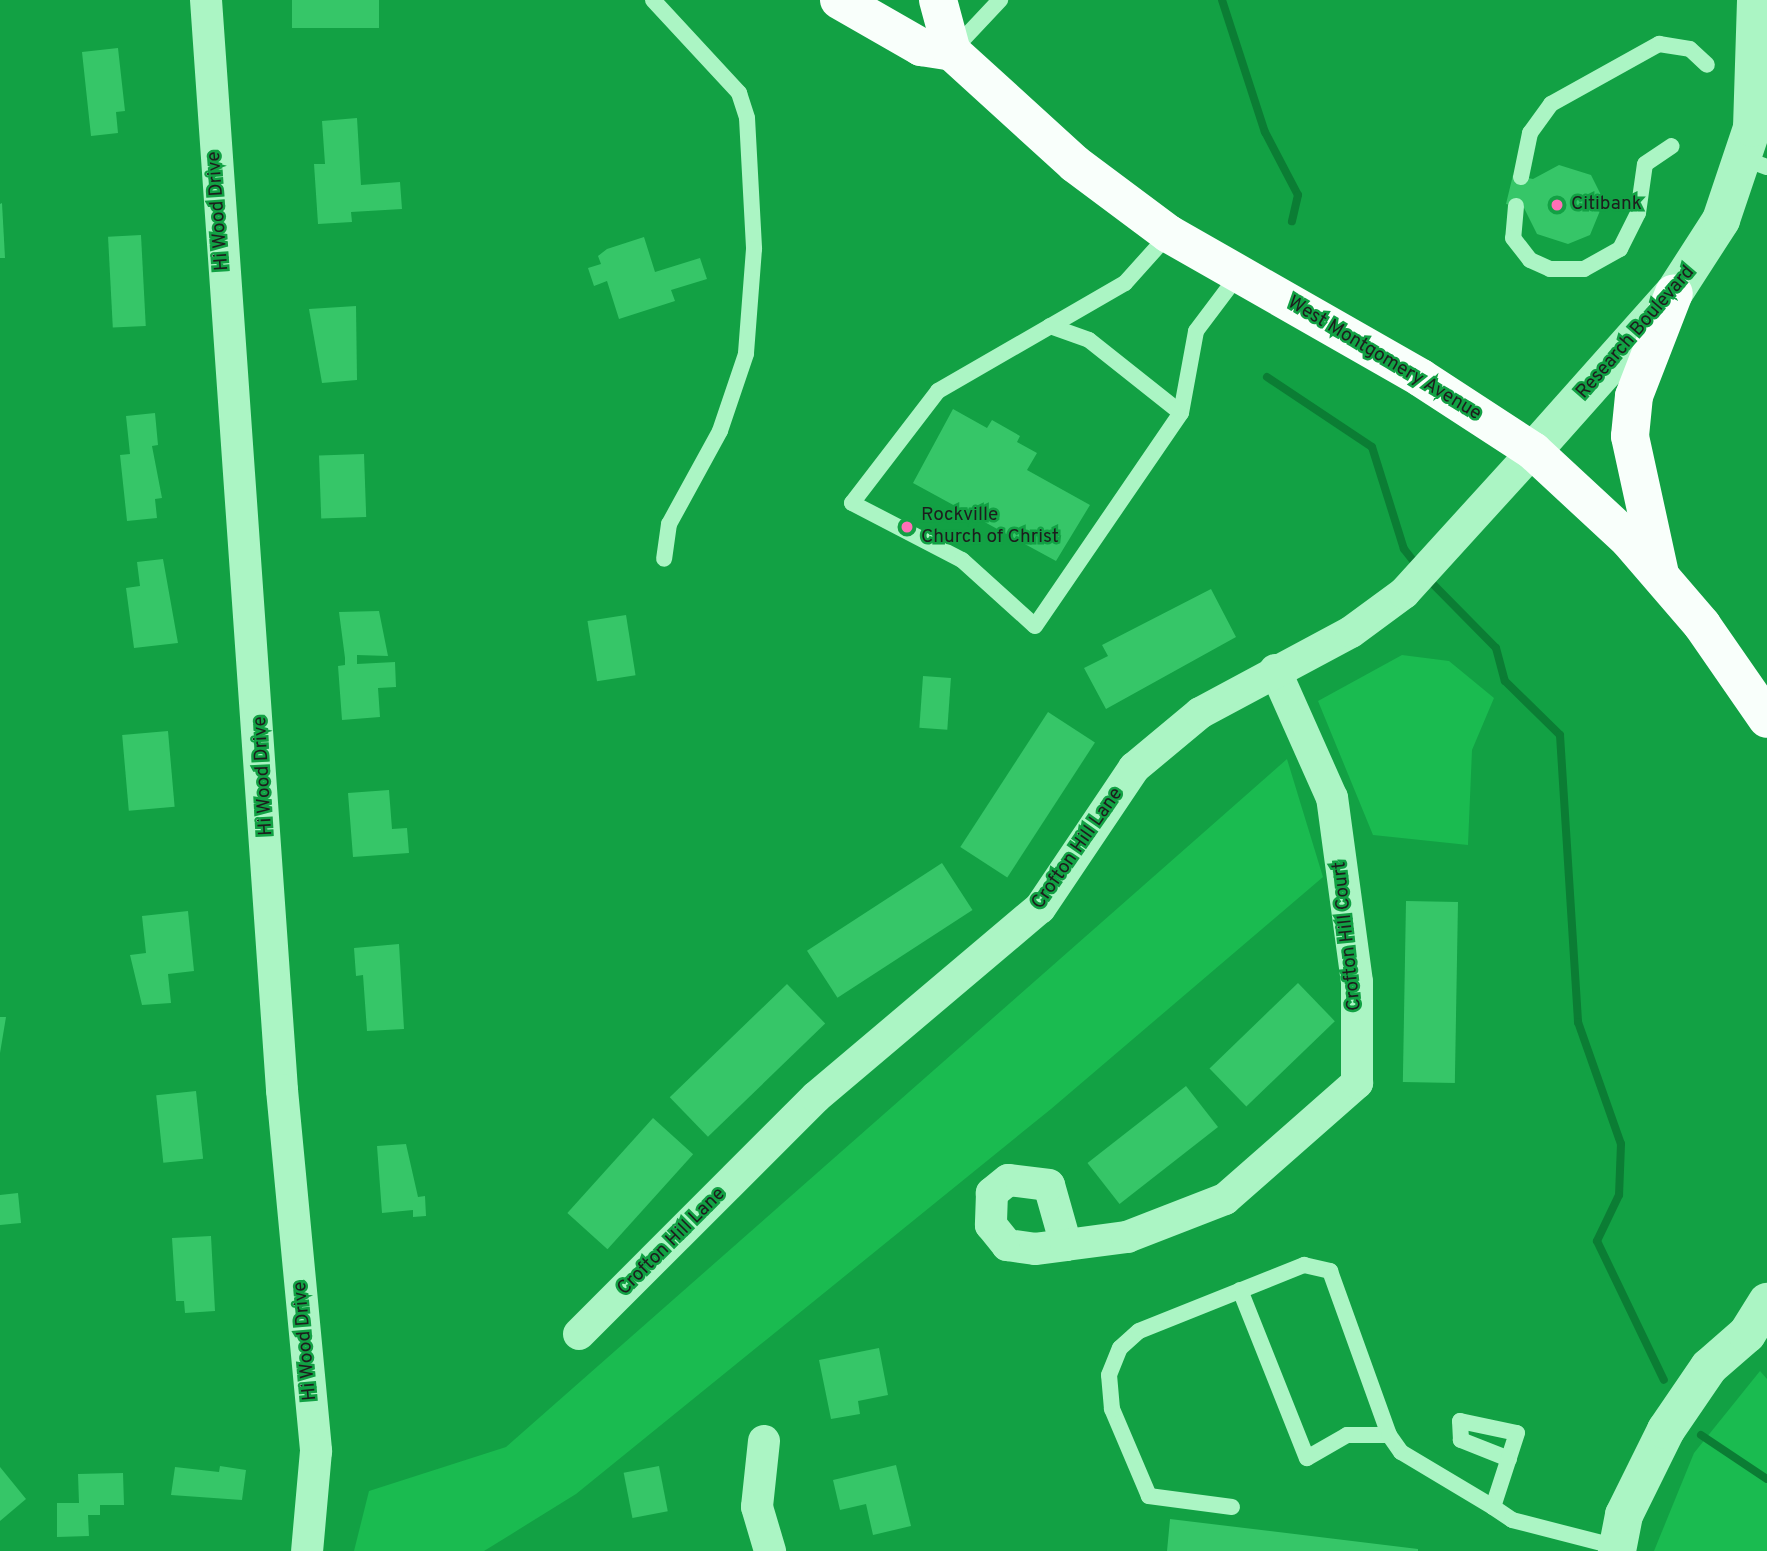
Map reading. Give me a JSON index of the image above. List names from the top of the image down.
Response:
{
  "streets": {
    "main road": ["West Montgomery Avenue"],
    "street": [
      "Hi Wood Drive",
      "Research Boulevard",
      "Crofton Hill Lane",
      "Crofton Hill Court"
    ]
  },
  "crossings": [
    ["Research Boulevard", "West Montgomery Avenue"],
    ["Research Boulevard", "Crofton Hill Lane"],
    ["West Montgomery Avenue", "Crofton Hill Lane"],
    ["Crofton Hill Lane", "Crofton Hill Court"]
  ],
  "places": ["Citibank", "Rockville Church of Christ"]
}
